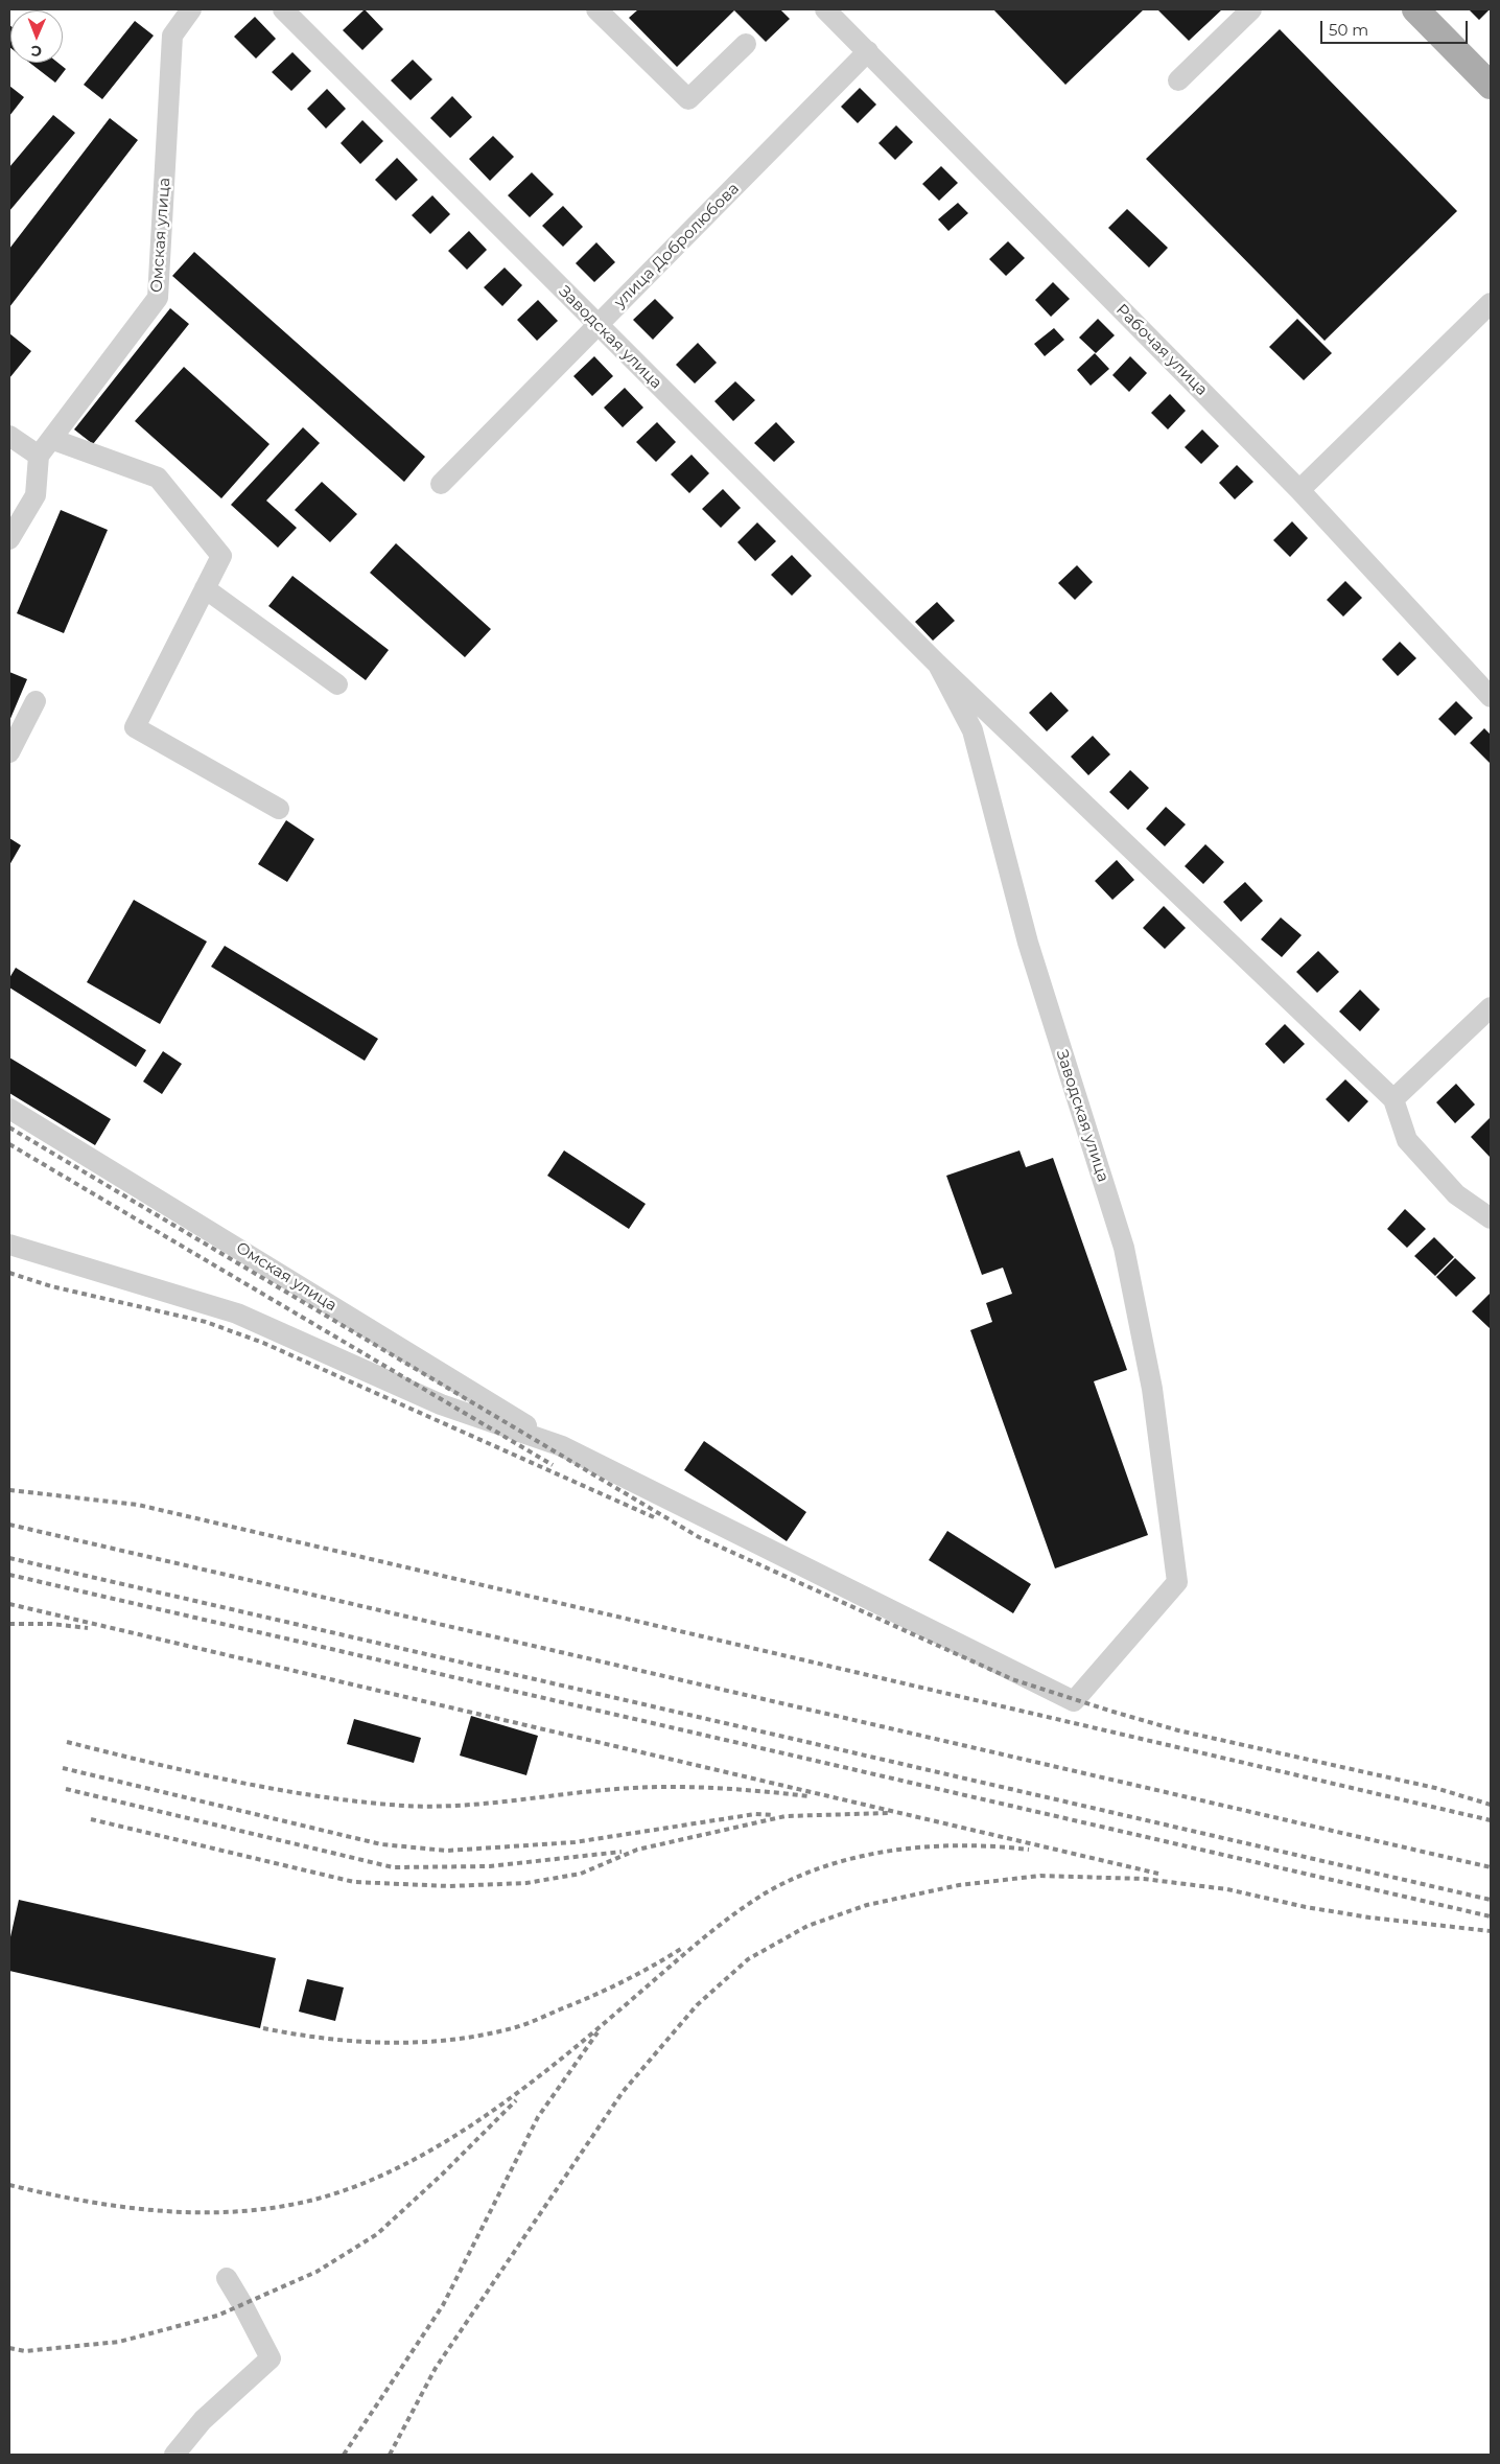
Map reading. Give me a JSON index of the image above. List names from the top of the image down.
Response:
{
  "streets": {
    "street": [
      "Омская улица",
      "улица Добролюбова",
      "Заводская улица",
      "Рабочая улица"
    ]
  },
  "crossings": [
    ["Омская улица", "Заводская улица"],
    ["улица Добролюбова", "Заводская улица"],
    ["улица Добролюбова", "Рабочая улица"]
  ],
  "scale_bar": "50 m",
  "north": "bottom"
}
